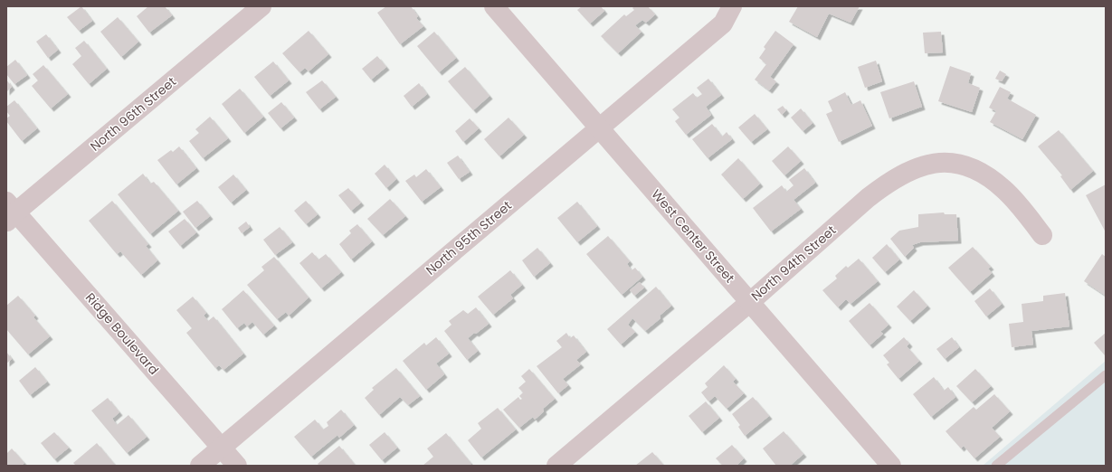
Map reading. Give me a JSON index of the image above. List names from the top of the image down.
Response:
{
  "streets": {
    "street": [
      "North 96th Street",
      "West Center Street",
      "North 95th Street",
      "North 94th Street",
      "Ridge Boulevard"
    ]
  },
  "crossings": [
    ["North 96th Street", "Ridge Boulevard"],
    ["West Center Street", "North 95th Street"],
    ["West Center Street", "North 94th Street"],
    ["North 95th Street", "Ridge Boulevard"]
  ]
}
